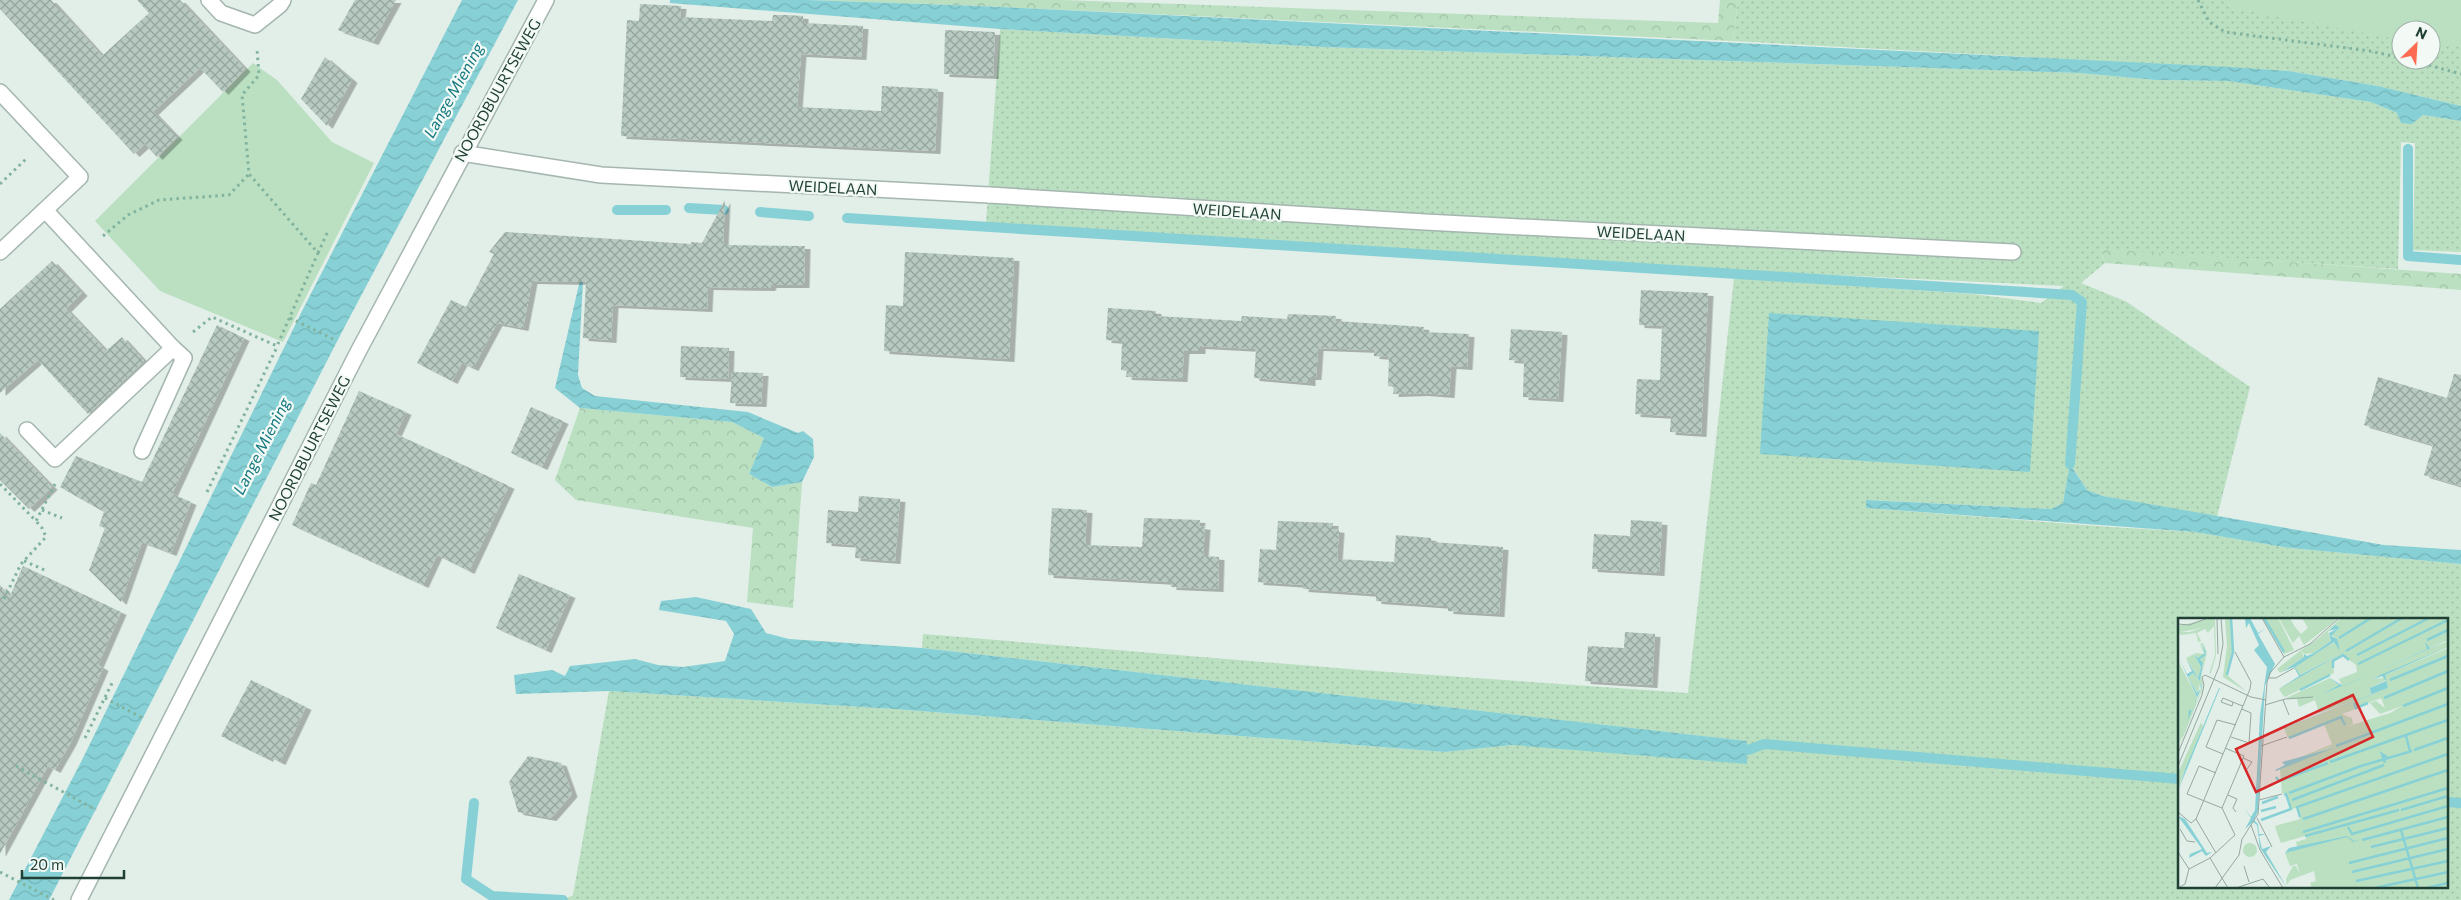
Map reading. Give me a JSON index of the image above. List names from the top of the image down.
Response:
{
  "streets": {
    "street": ["NOORDBUURTSEWEG", "WEIDELAAN"]
  },
  "crossings": [
    ["NOORDBUURTSEWEG", "WEIDELAAN"]
  ],
  "water": ["Lange Miening"],
  "scale_bar": "20 m",
  "north": "top right"
}
